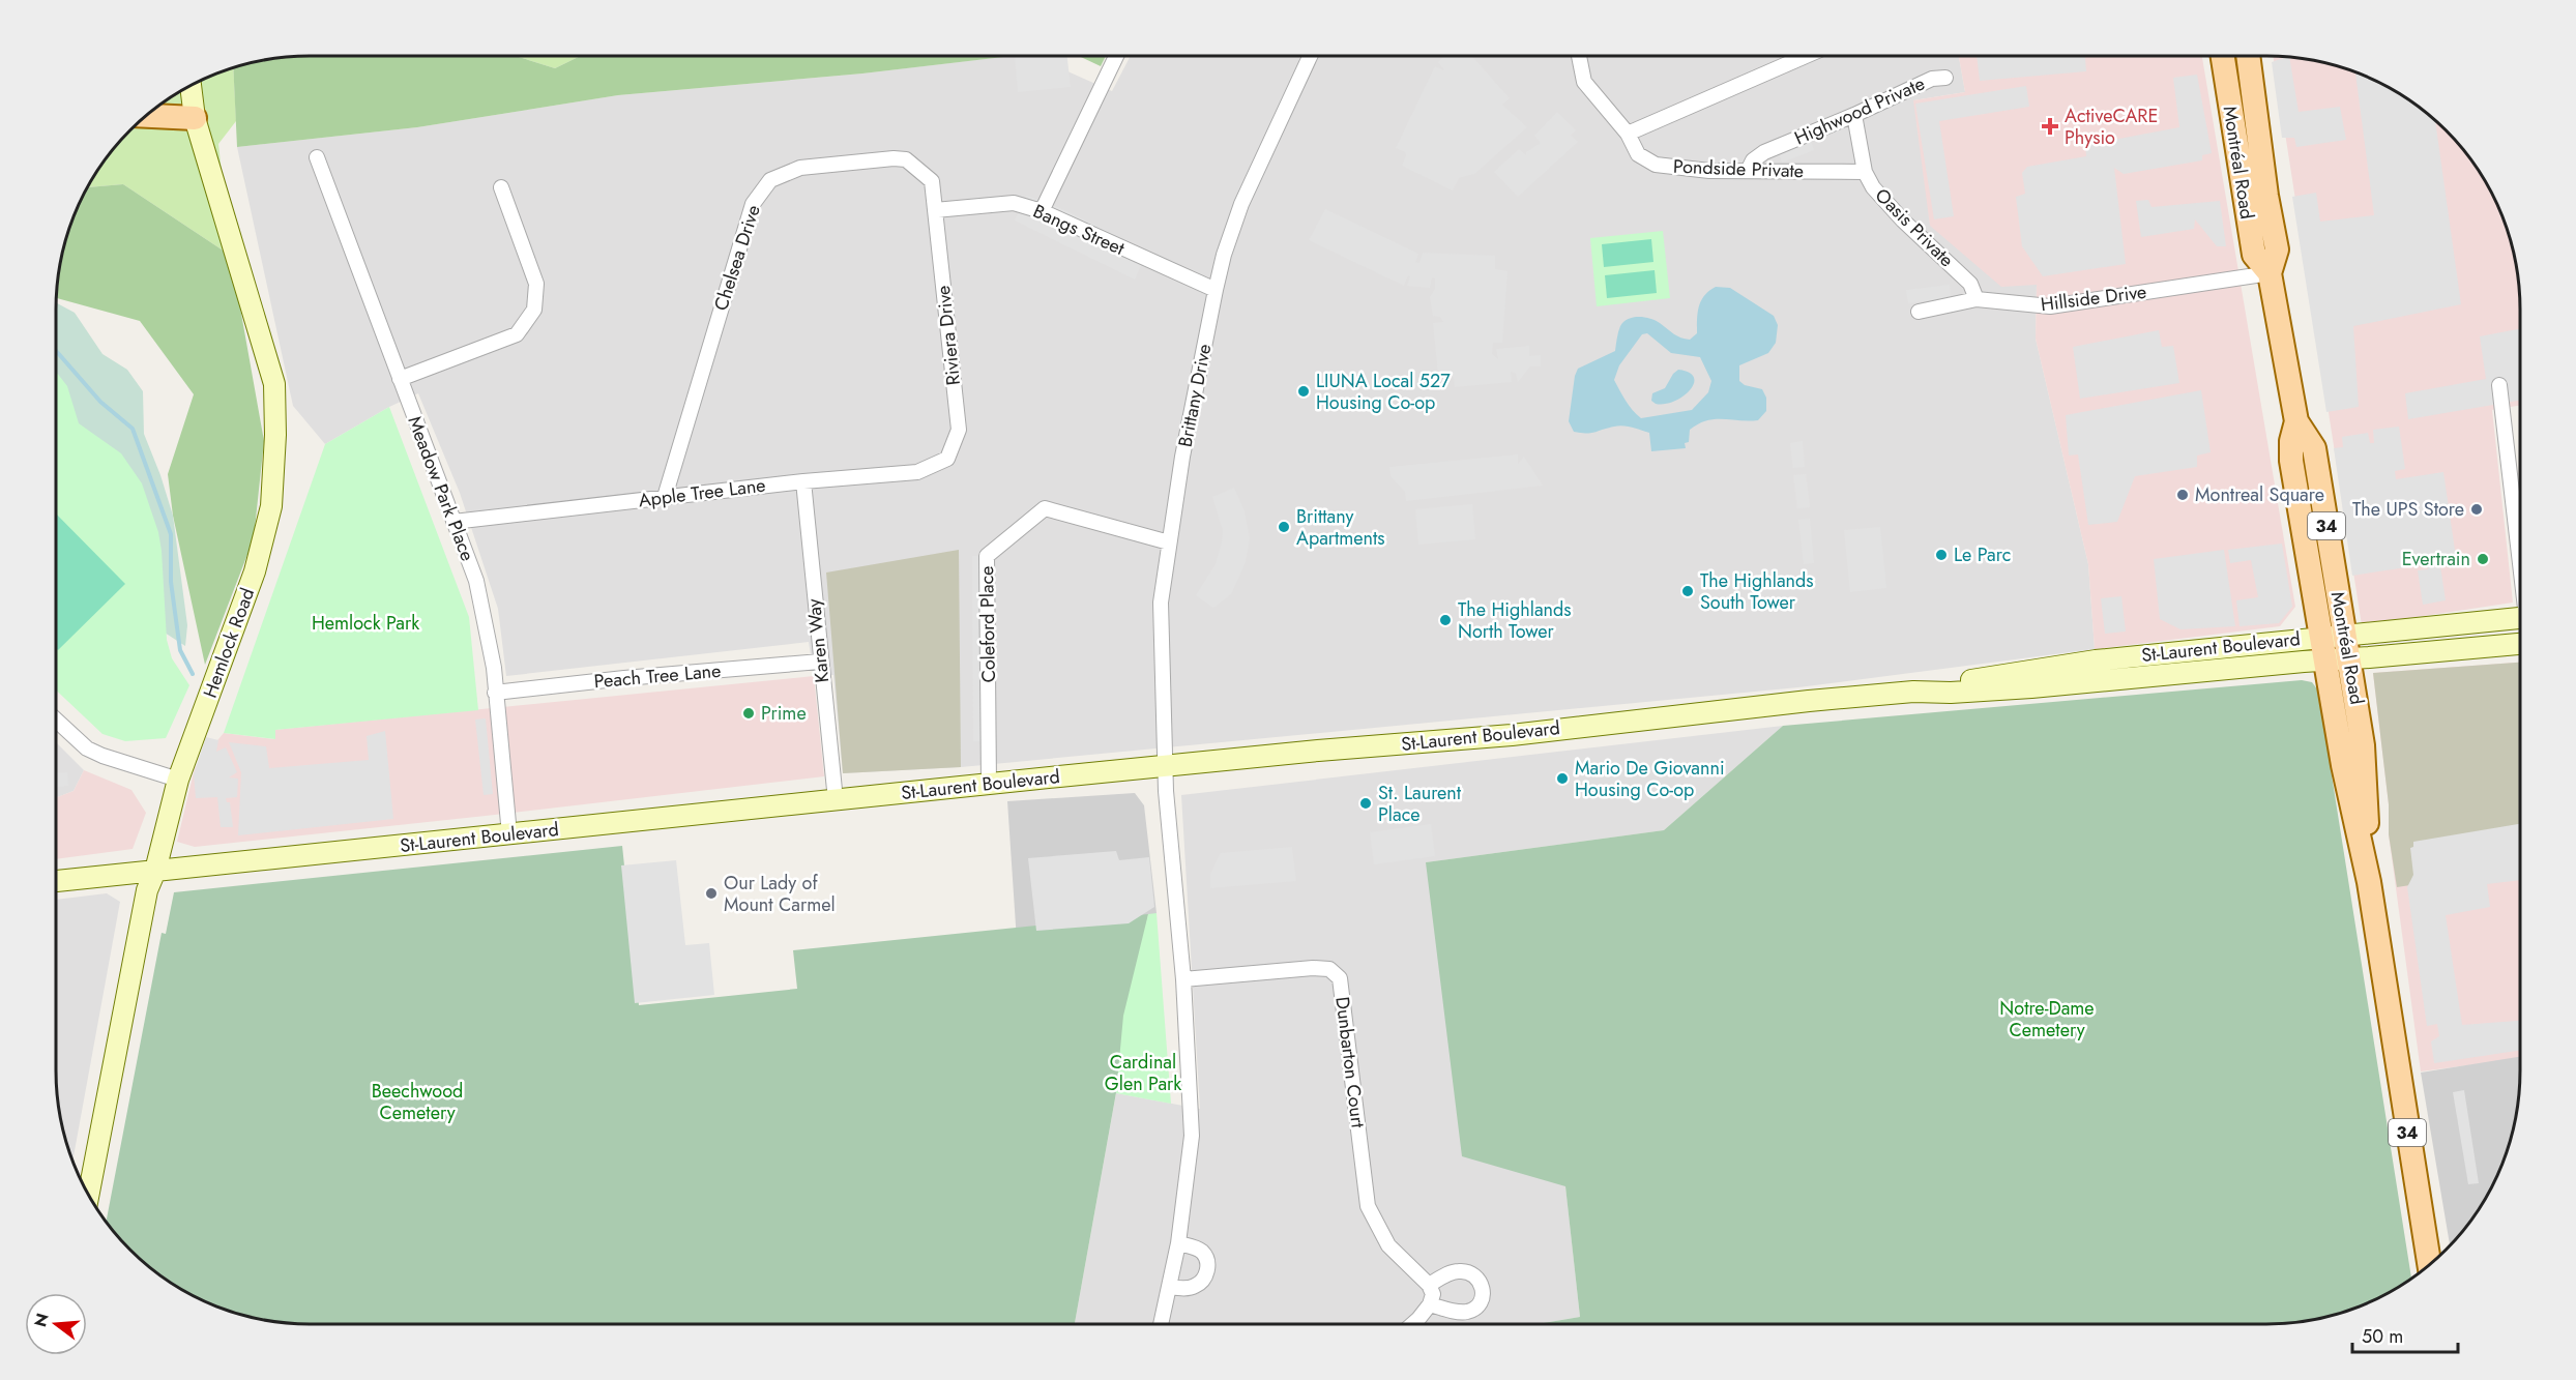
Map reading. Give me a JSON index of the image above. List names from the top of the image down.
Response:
{
  "streets": {
    "main road": [
      "Montréal Road",
      "34",
      "Hemlock Road",
      "St-Laurent Boulevard"
    ],
    "street": [
      "Highwood Private",
      "Pondside Private",
      "Oasis Private",
      "Bangs Street",
      "Chelsea Drive",
      "Hillside Drive",
      "Riviera Drive",
      "Brittany Drive",
      "Meadow Park Place",
      "Apple Tree Lane",
      "Coleford Place",
      "Karen Way",
      "Peach Tree Lane",
      "Dunbarton Court"
    ]
  },
  "crossings": [
    ["Highwood Private", "Pondside Private"],
    ["Highwood Private", "Oasis Private"],
    ["Montréal Road", "Hillside Drive"],
    ["Montréal Road", "St-Laurent Boulevard"],
    ["Pondside Private", "Oasis Private"],
    ["Oasis Private", "Hillside Drive"],
    ["Bangs Street", "Chelsea Drive"],
    ["Bangs Street", "Riviera Drive"],
    ["Bangs Street", "Brittany Drive"],
    ["Chelsea Drive", "Riviera Drive"],
    ["Chelsea Drive", "Apple Tree Lane"],
    ["Riviera Drive", "Apple Tree Lane"],
    ["Brittany Drive", "Coleford Place"],
    ["Brittany Drive", "St-Laurent Boulevard"],
    ["Meadow Park Place", "Apple Tree Lane"],
    ["Meadow Park Place", "St-Laurent Boulevard"],
    ["Meadow Park Place", "Peach Tree Lane"],
    ["Apple Tree Lane", "Karen Way"],
    ["Coleford Place", "St-Laurent Boulevard"],
    ["Karen Way", "St-Laurent Boulevard"],
    ["Karen Way", "Peach Tree Lane"],
    ["Hemlock Road", "St-Laurent Boulevard"]
  ],
  "parks": [
    "Hemlock Park",
    "Notre-Dame Cemetery",
    "Cardinal Glen Park",
    "Beechwood Cemetery"
  ],
  "places": {
    "health": ["ActiveCARE Physio"],
    "other": [
      "LIUNA Local 527 Housing Co-op",
      "Montreal Square",
      "The UPS Store",
      "Brittany Apartments",
      "Le Parc",
      "Evertrain",
      "The Highlands South Tower",
      "The Highlands North Tower",
      "Prime",
      "Mario De Giovanni Housing Co-op",
      "St. Laurent Place",
      "Our Lady of Mount Carmel"
    ]
  },
  "scale_bar": "50 m",
  "north": "left"
}
